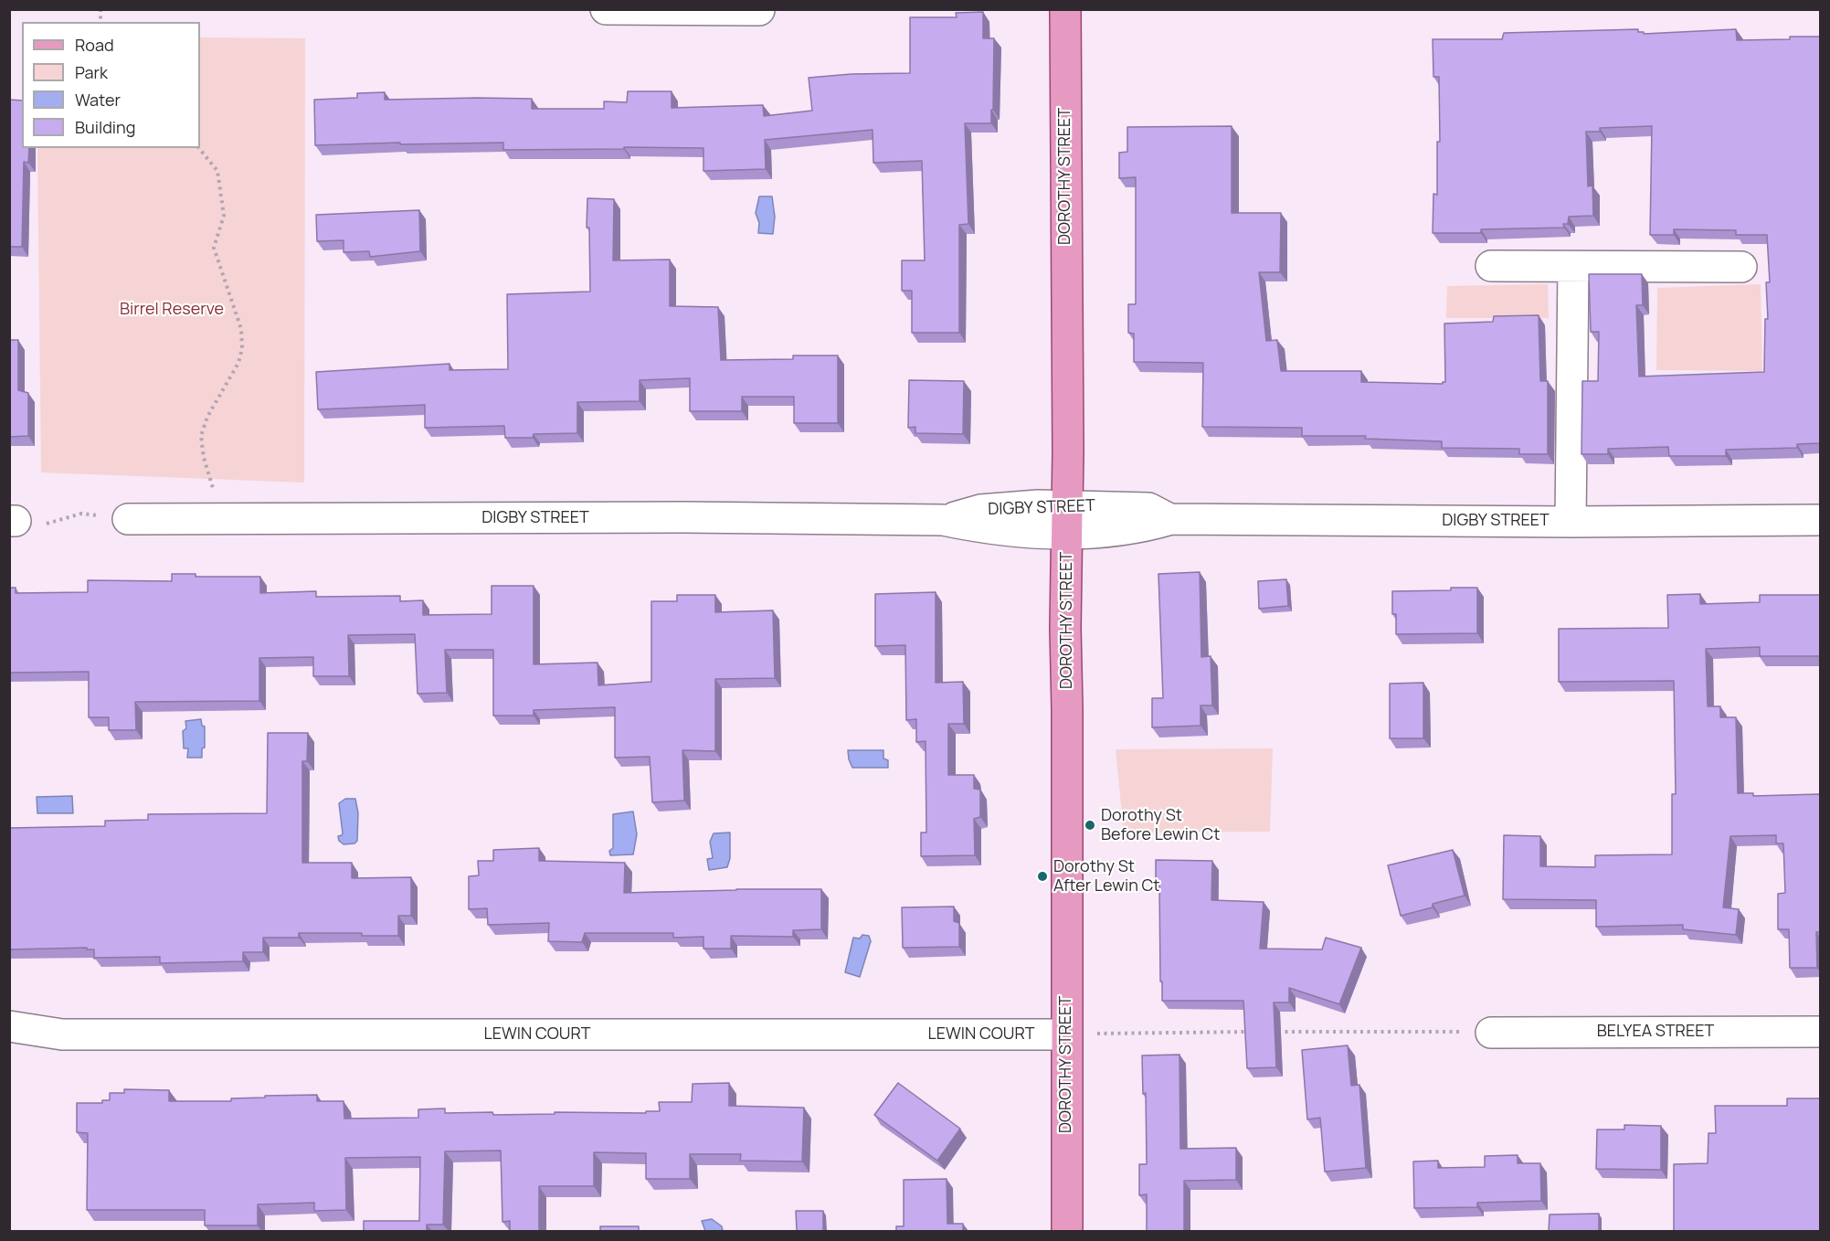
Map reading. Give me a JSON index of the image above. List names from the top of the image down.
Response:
{
  "streets": {
    "main road": ["DOROTHY STREET"],
    "street": ["DIGBY STREET", "BELYEA STREET", "LEWIN COURT"]
  },
  "crossings": [
    ["DOROTHY STREET", "DIGBY STREET"],
    ["DOROTHY STREET", "LEWIN COURT"]
  ],
  "parks": ["Birrel Reserve"],
  "places": ["Dorothy St Before Lewin Ct", "Dorothy St After Lewin Ct"],
  "legend": [
    "Road",
    "Park",
    "Water",
    "Building"
  ]
}
